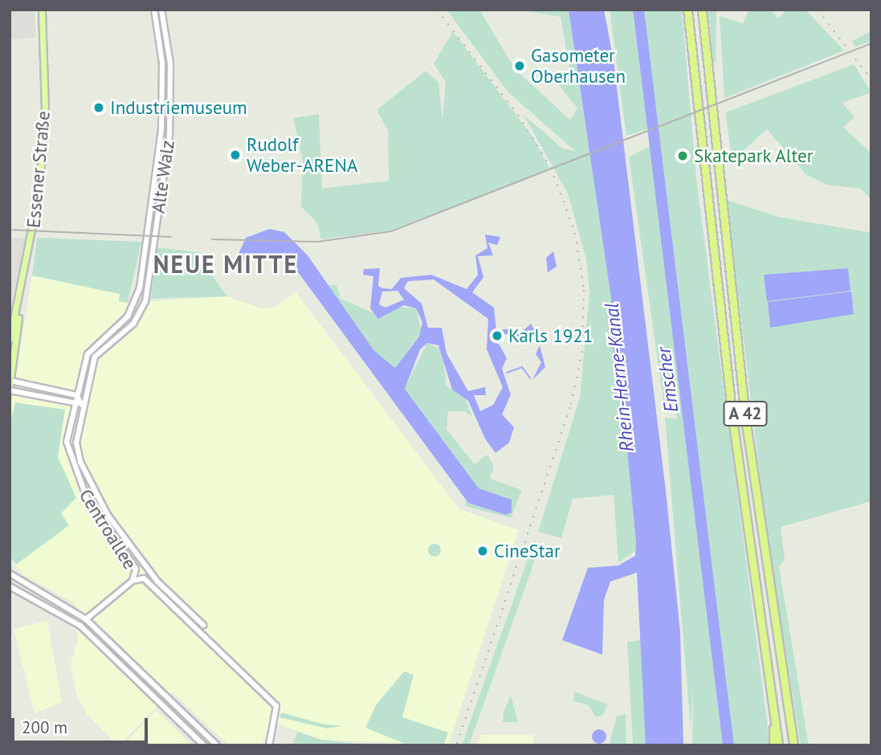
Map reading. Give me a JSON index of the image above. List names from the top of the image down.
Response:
{
  "streets": {
    "highway": ["A 42"],
    "main road": ["Essener Straße"],
    "street": ["Alte Walz", "Centroallee"]
  },
  "crossings": [
    ["Alte Walz", "Centroallee"]
  ],
  "districts": ["NEUE MITTE"],
  "water": ["Rhein-Herne-Kanal", "Emscher"],
  "places": [
    "Gasometer Oberhausen",
    "Industriemuseum",
    "Rudolf Weber-ARENA",
    "Skatepark Alter",
    "Karls 1921",
    "CineStar"
  ],
  "scale_bar": "200 m"
}
